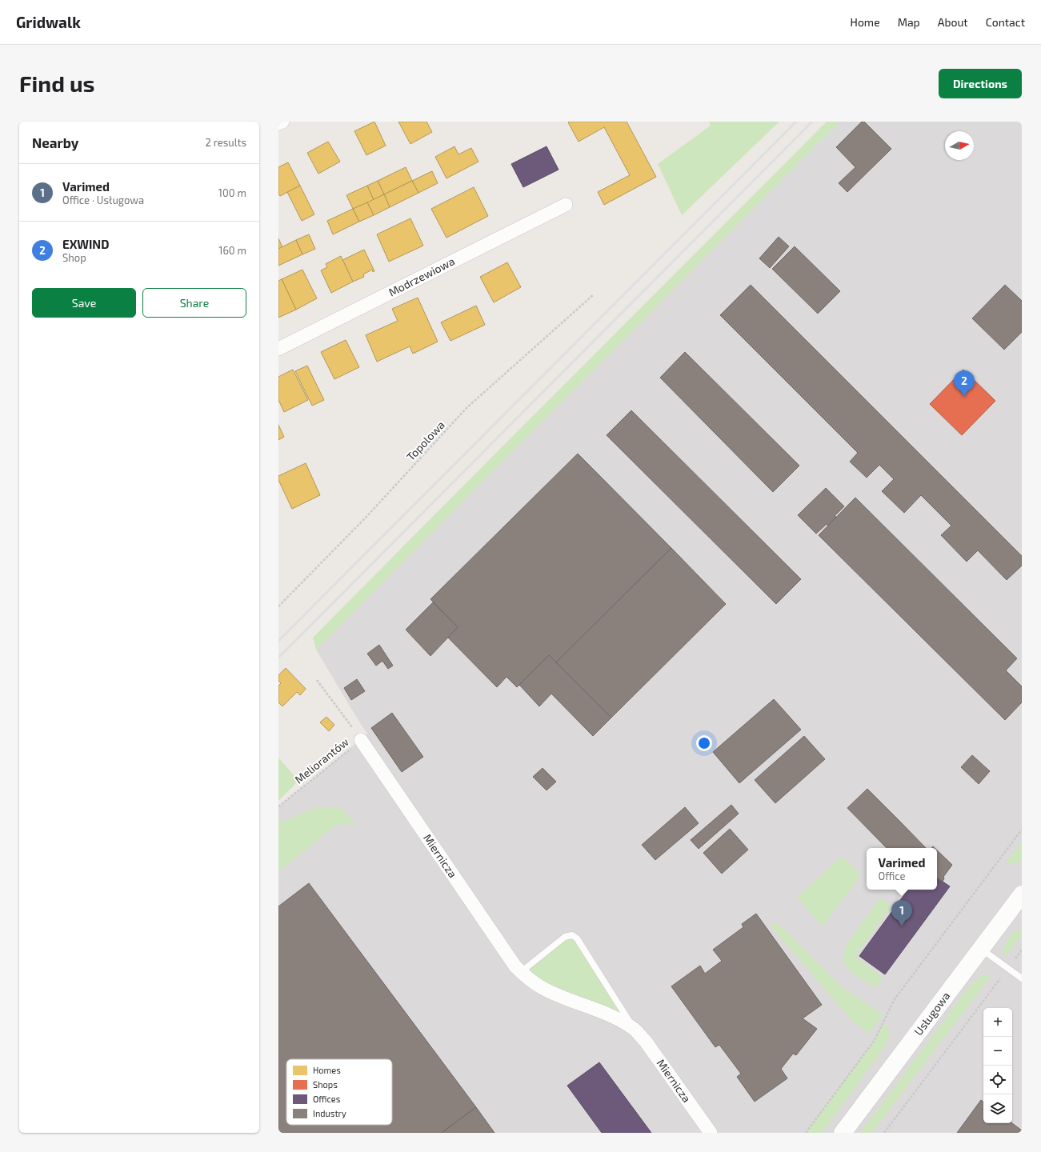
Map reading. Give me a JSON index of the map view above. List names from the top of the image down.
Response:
{
  "streets": {
    "street": ["Modrzewiowa", "Miernicza", "Usługowa"],
    "path": ["Topolowa", "Meliorantów"]
  },
  "crossings": [
    ["Meliorantów", "Miernicza"]
  ],
  "legend": [
    "Homes",
    "Shops",
    "Offices",
    "Industry"
  ],
  "north": "right",
  "page": {
    "header": "Gridwalk",
    "nav": [
      "Home",
      "Map",
      "About",
      "Contact"
    ],
    "buttons": [
      "Directions",
      ["Save", "Share"]
    ],
    "title": "Find us",
    "heading": ["Nearby", "2 results"],
    "list": [
      {
        "mark": "1",
        "name": "Varimed",
        "note": "Office · Usługowa",
        "value": "100 m"
      },
      {
        "mark": "2",
        "name": "EXWIND",
        "note": "Shop",
        "value": "160 m"
      }
    ],
    "pins": ["2", "1"],
    "popup": ["Varimed", "Office"],
    "map_buttons": ["+", "−"]
  }
}
